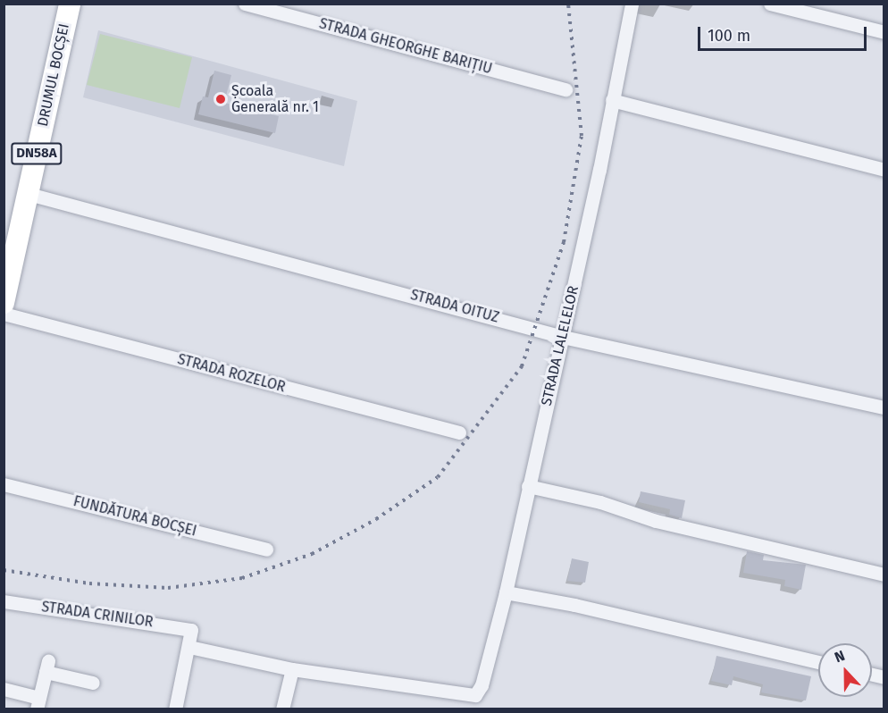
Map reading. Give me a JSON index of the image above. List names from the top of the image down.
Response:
{
  "streets": {
    "main road": ["DRUMUL BOCȘEI", "DN58A"],
    "street": [
      "STRADA GHEORGHE BARIȚIU",
      "STRADA OITUZ",
      "STRADA LALELELOR",
      "STRADA ROZELOR",
      "FUNDĂTURA BOCȘEI",
      "STRADA CRINILOR"
    ]
  },
  "crossings": [
    ["DRUMUL BOCȘEI", "STRADA OITUZ"],
    ["STRADA OITUZ", "STRADA LALELELOR"]
  ],
  "places": ["Școala Generală nr. 1"],
  "scale_bar": "100 m",
  "north": "top"
}
